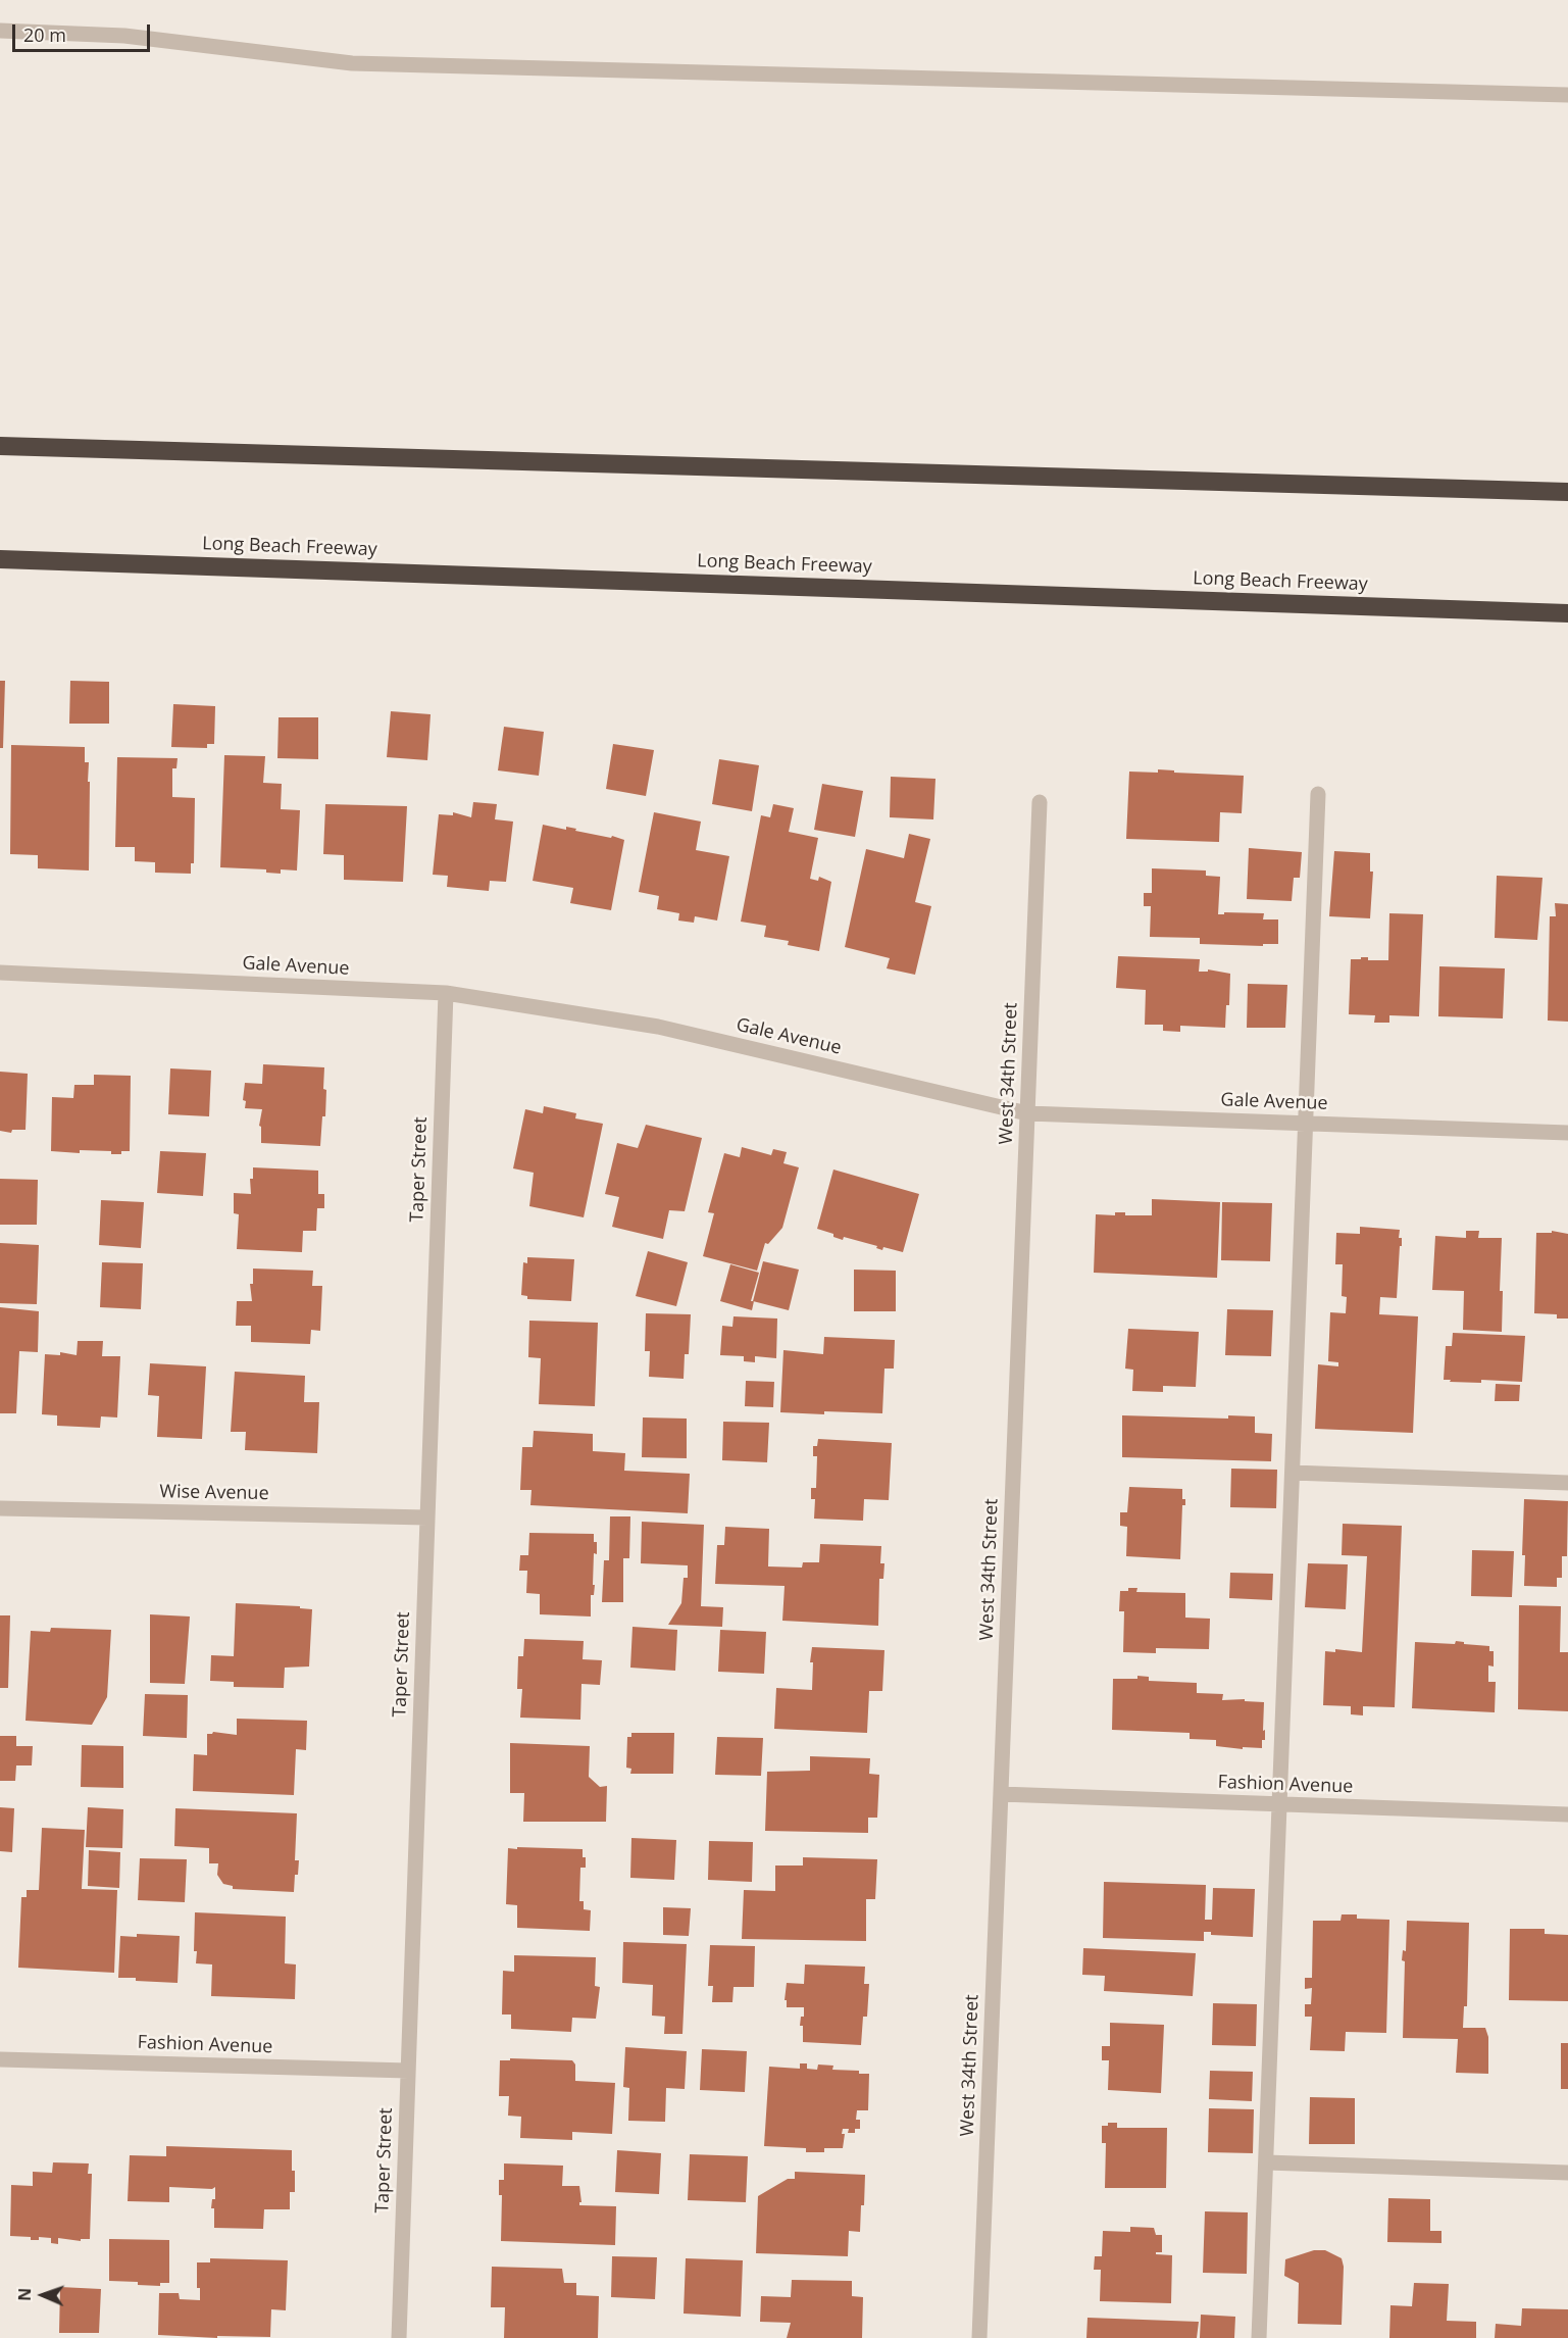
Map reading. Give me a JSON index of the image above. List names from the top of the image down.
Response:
{
  "streets": {
    "highway": ["Long Beach Freeway"],
    "street": [
      "Gale Avenue",
      "West 34th Street",
      "Taper Street",
      "Wise Avenue",
      "Fashion Avenue"
    ]
  },
  "crossings": [
    ["Gale Avenue", "West 34th Street"],
    ["Gale Avenue", "Taper Street"],
    ["West 34th Street", "Fashion Avenue"],
    ["Taper Street", "Wise Avenue"],
    ["Taper Street", "Fashion Avenue"]
  ],
  "scale_bar": "20 m",
  "north": "left"
}
